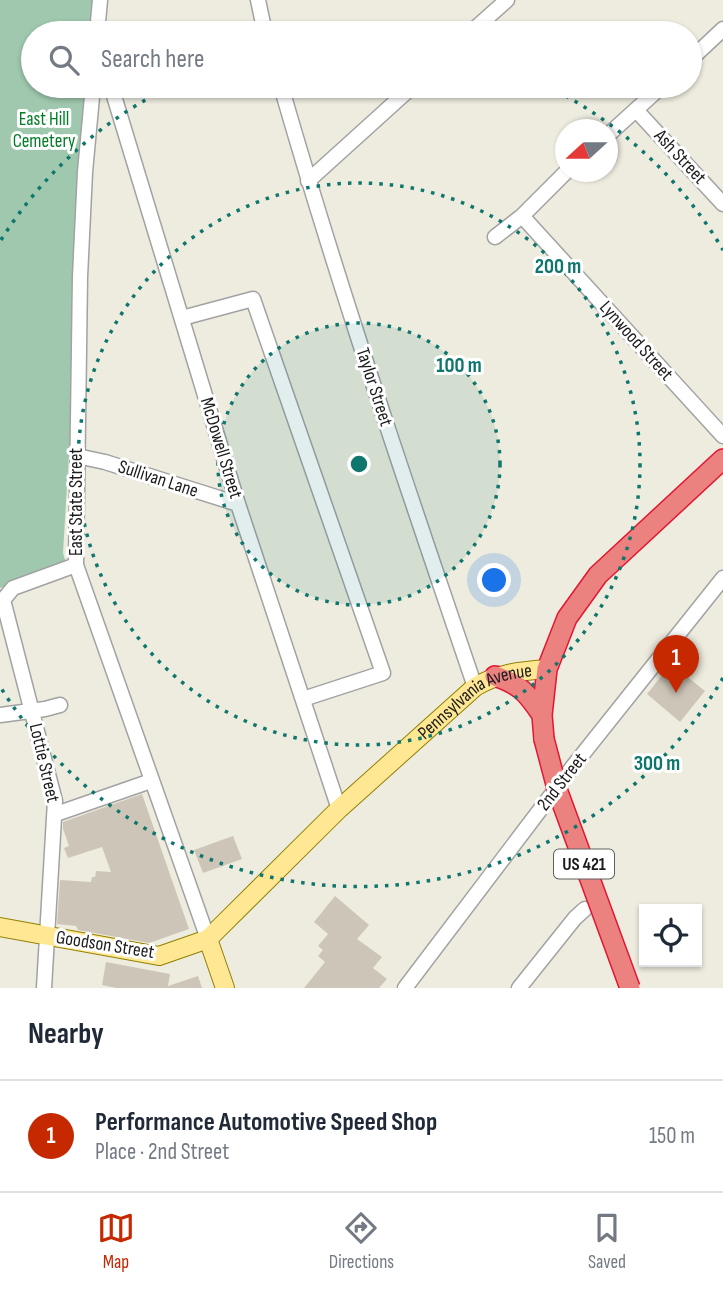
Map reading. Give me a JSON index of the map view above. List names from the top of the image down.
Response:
{
  "streets": {
    "highway": ["Pennsylvania Avenue", "US 421"],
    "main road": ["Goodson Street"],
    "street": [
      "Ash Street",
      "Lynwood Street",
      "Taylor Street",
      "McDowell Street",
      "Sullivan Lane",
      "East State Street",
      "Lottie Street",
      "2nd Street"
    ]
  },
  "crossings": [
    ["Taylor Street", "Pennsylvania Avenue"],
    ["McDowell Street", "Sullivan Lane"],
    ["McDowell Street", "Pennsylvania Avenue"],
    ["Sullivan Lane", "East State Street"],
    ["East State Street", "Pennsylvania Avenue"],
    ["East State Street", "Lottie Street"],
    ["East State Street", "Goodson Street"],
    ["Pennsylvania Avenue", "US 421"],
    ["Pennsylvania Avenue", "Goodson Street"],
    ["Lottie Street", "Goodson Street"]
  ],
  "parks": ["East Hill Cemetery"],
  "north": "left",
  "page": {
    "search": "Search here",
    "pins": "1",
    "heading": "Nearby",
    "list": [
      {
        "mark": "1",
        "name": "Performance Automotive Speed Shop",
        "note": "Place · 2nd Street",
        "value": "150 m"
      }
    ],
    "nav": ["Map", "Directions", "Saved"]
  },
  "rings": ["200 m", "100 m", "300 m"]
}
